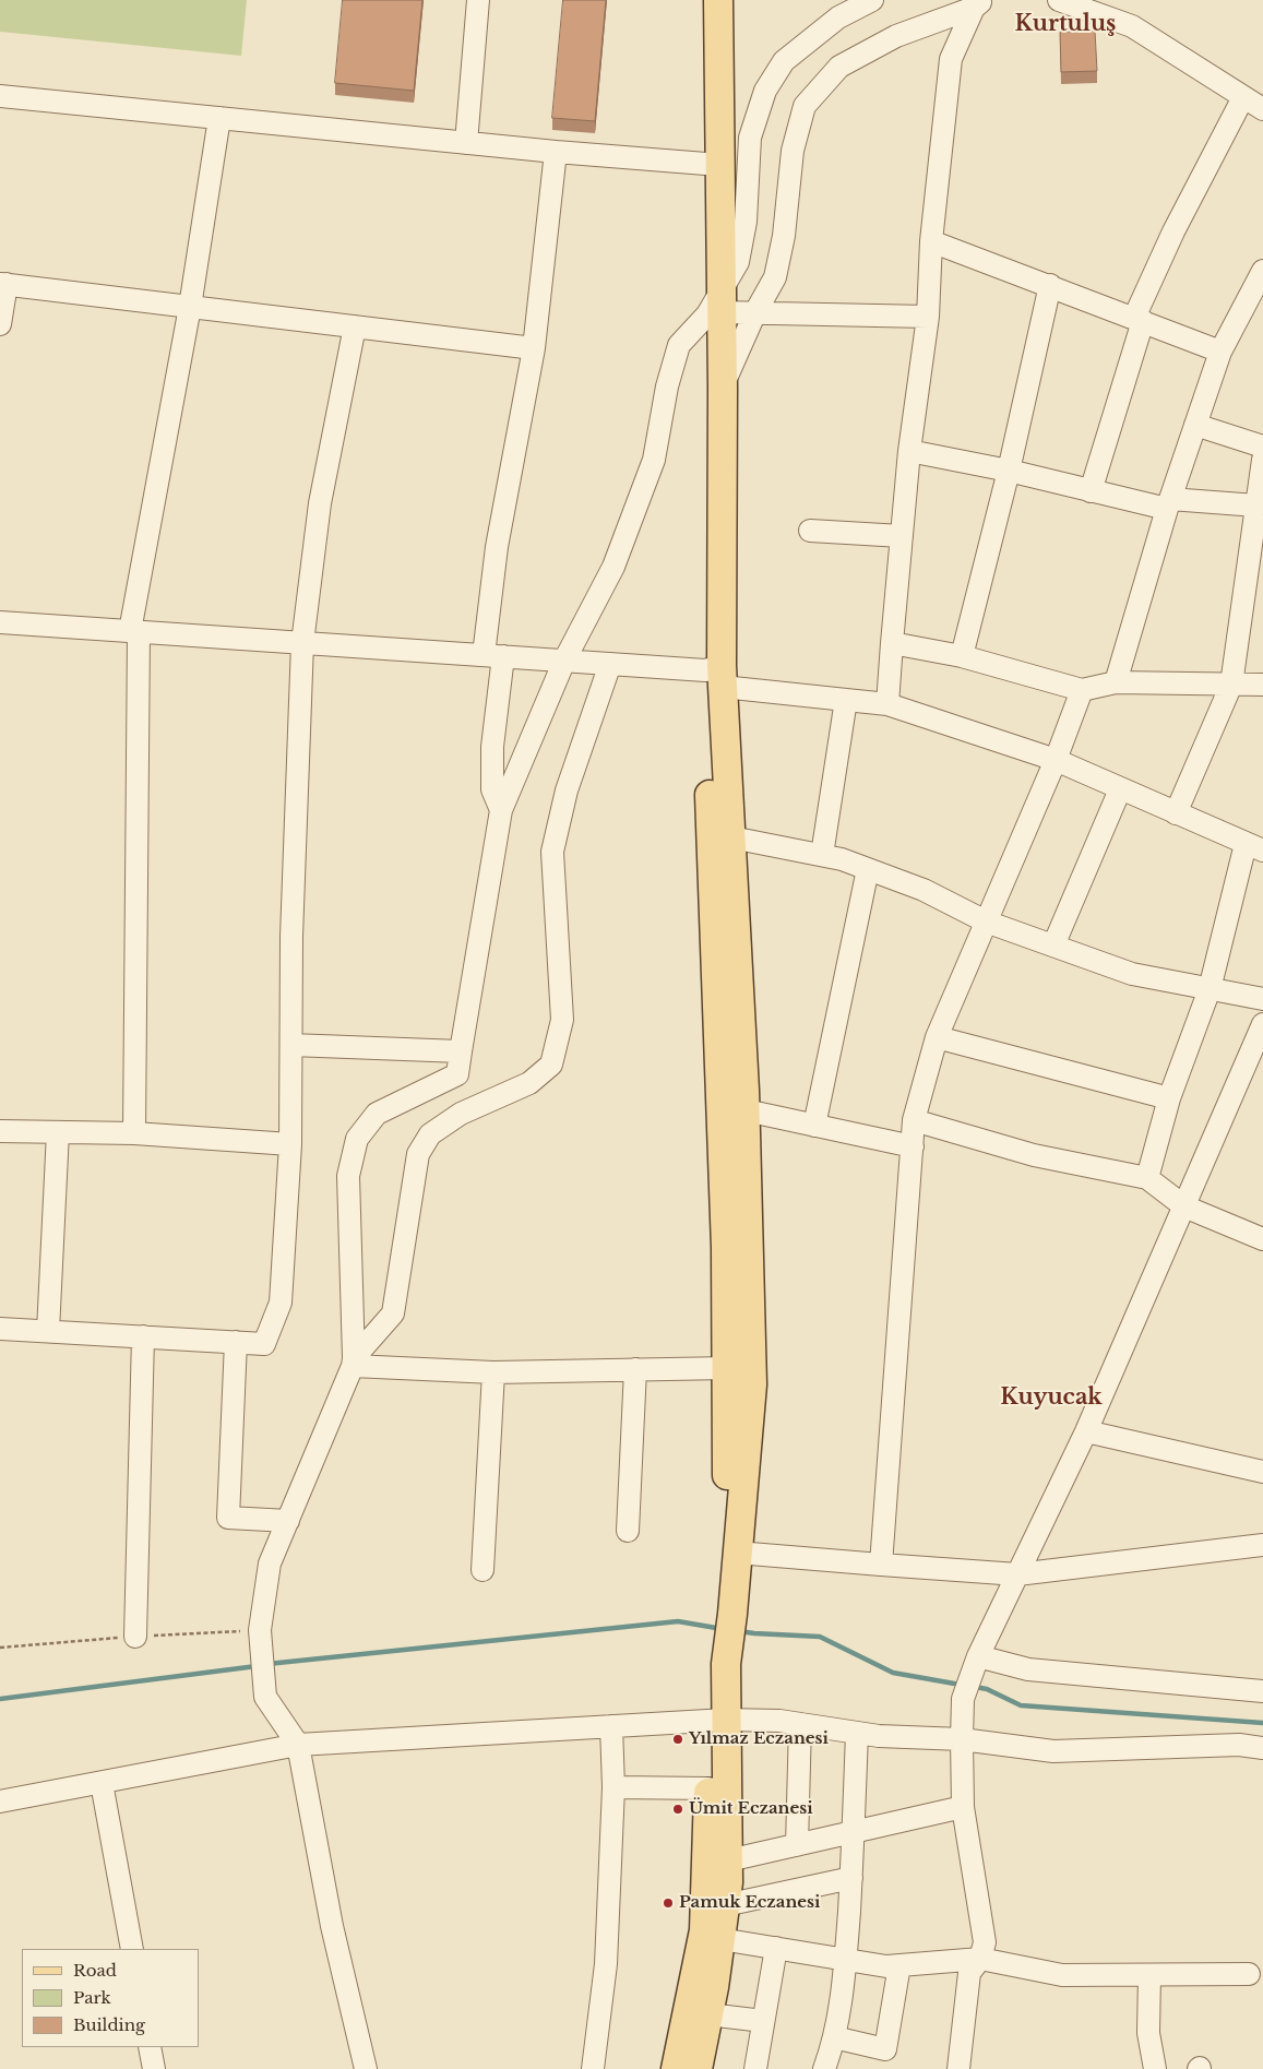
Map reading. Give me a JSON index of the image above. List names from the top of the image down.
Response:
{
  "districts": ["Kurtuluş", "Kuyucak"],
  "places": ["Yılmaz Eczanesi", "Ümit Eczanesi", "Pamuk Eczanesi"],
  "legend": ["Road", "Park", "Building"]
}
